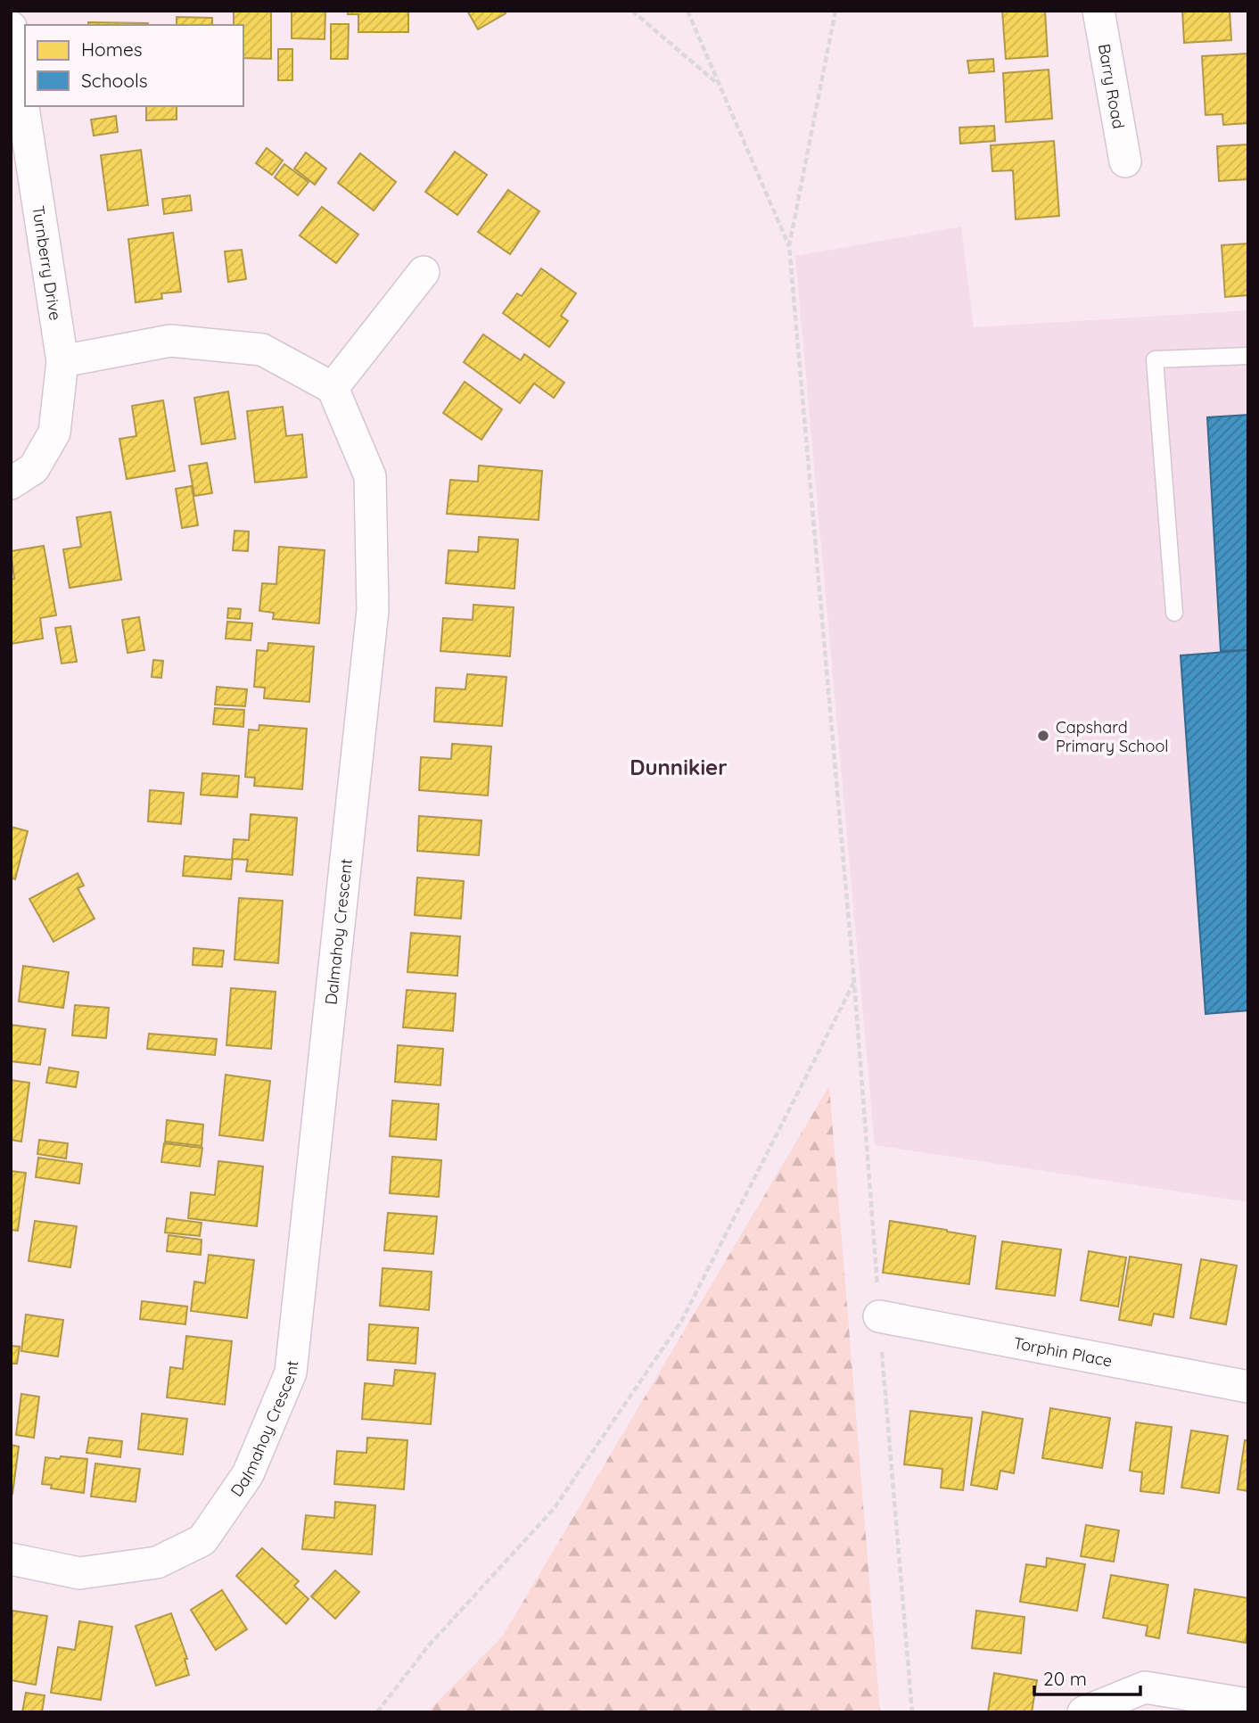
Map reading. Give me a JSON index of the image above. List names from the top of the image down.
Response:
{
  "streets": {
    "street": [
      "Barry Road",
      "Turnberry Drive",
      "Dalmahoy Crescent",
      "Torphin Place"
    ]
  },
  "districts": ["Dunnikier"],
  "places": ["Capshard Primary School"],
  "legend": ["Homes", "Schools"],
  "scale_bar": "20 m"
}
